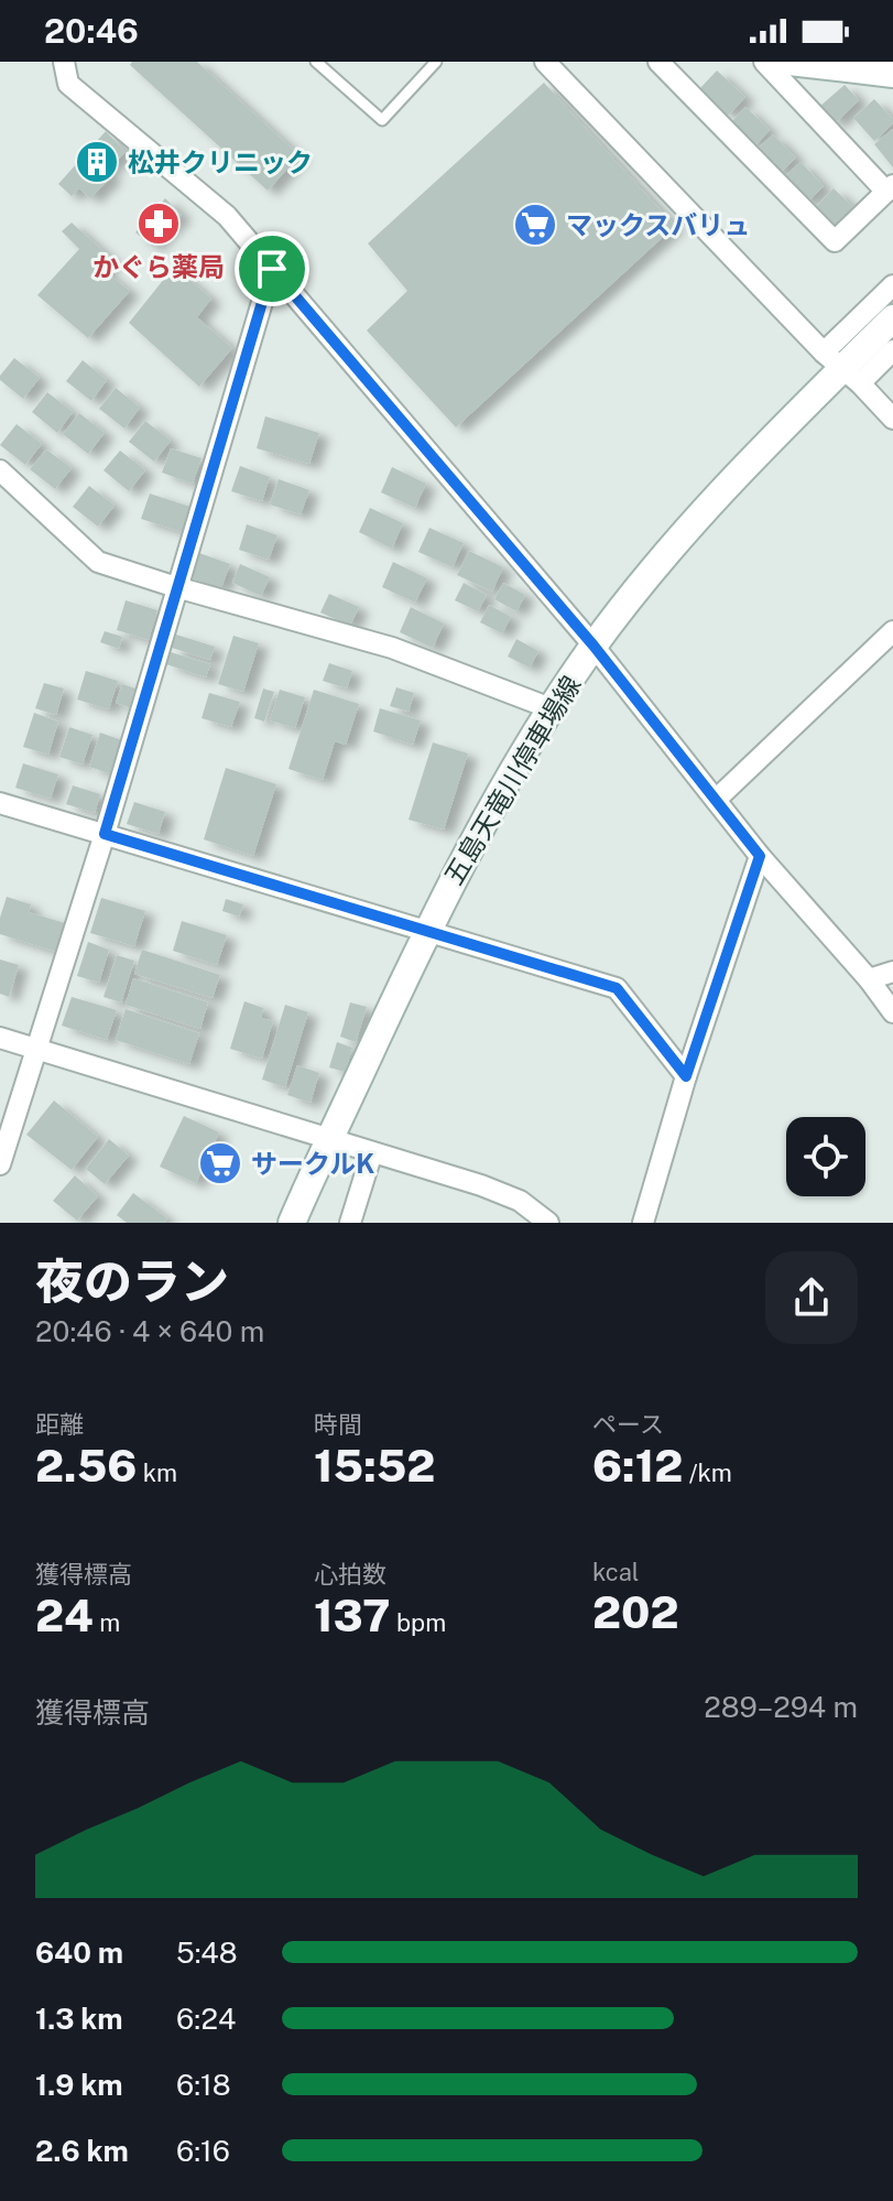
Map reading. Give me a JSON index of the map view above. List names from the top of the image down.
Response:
{
  "streets": {
    "main road": ["五島天竜川停車場線"]
  },
  "places": {
    "building": ["松井クリニック"],
    "pharmacy": ["かぐら薬局"],
    "supermarket": ["マックスバリュ", "サークルK"]
  },
  "page": {
    "status": "20:46",
    "heading": ["夜のラン", "20:46 · 4 × 640 m"],
    "stats": [
      ["距離", "2.56 km"],
      ["時間", "15:52"],
      ["ペース", "6:12 /km"],
      ["獲得標高", "24 m"],
      ["心拍数", "137 bpm"],
      ["kcal", "202"]
    ],
    "chart": ["獲得標高", "289–294 m"],
    "list": [
      {
        "name": "640 m",
        "note": "5:48"
      },
      {
        "name": "1.3 km",
        "note": "6:24"
      },
      {
        "name": "1.9 km",
        "note": "6:18"
      },
      {
        "name": "2.6 km",
        "note": "6:16"
      }
    ]
  }
}
